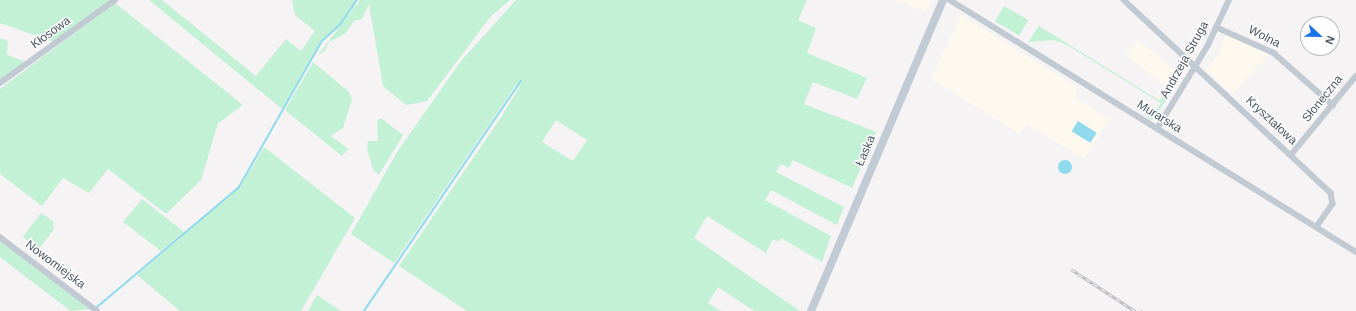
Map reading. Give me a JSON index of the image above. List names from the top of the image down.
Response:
{
  "streets": {
    "main road": ["Łaska"],
    "street": [
      "Kłosowa",
      "Wolna",
      "Andrzeja Struga",
      "Słoneczna",
      "Murarska",
      "Kryształowa",
      "Nowomiejska"
    ]
  },
  "crossings": [
    ["Wolna", "Andrzeja Struga"],
    ["Wolna", "Słoneczna"],
    ["Andrzeja Struga", "Murarska"],
    ["Andrzeja Struga", "Kryształowa"],
    ["Słoneczna", "Kryształowa"],
    ["Murarska", "Kryształowa"]
  ],
  "north": "right"
}
